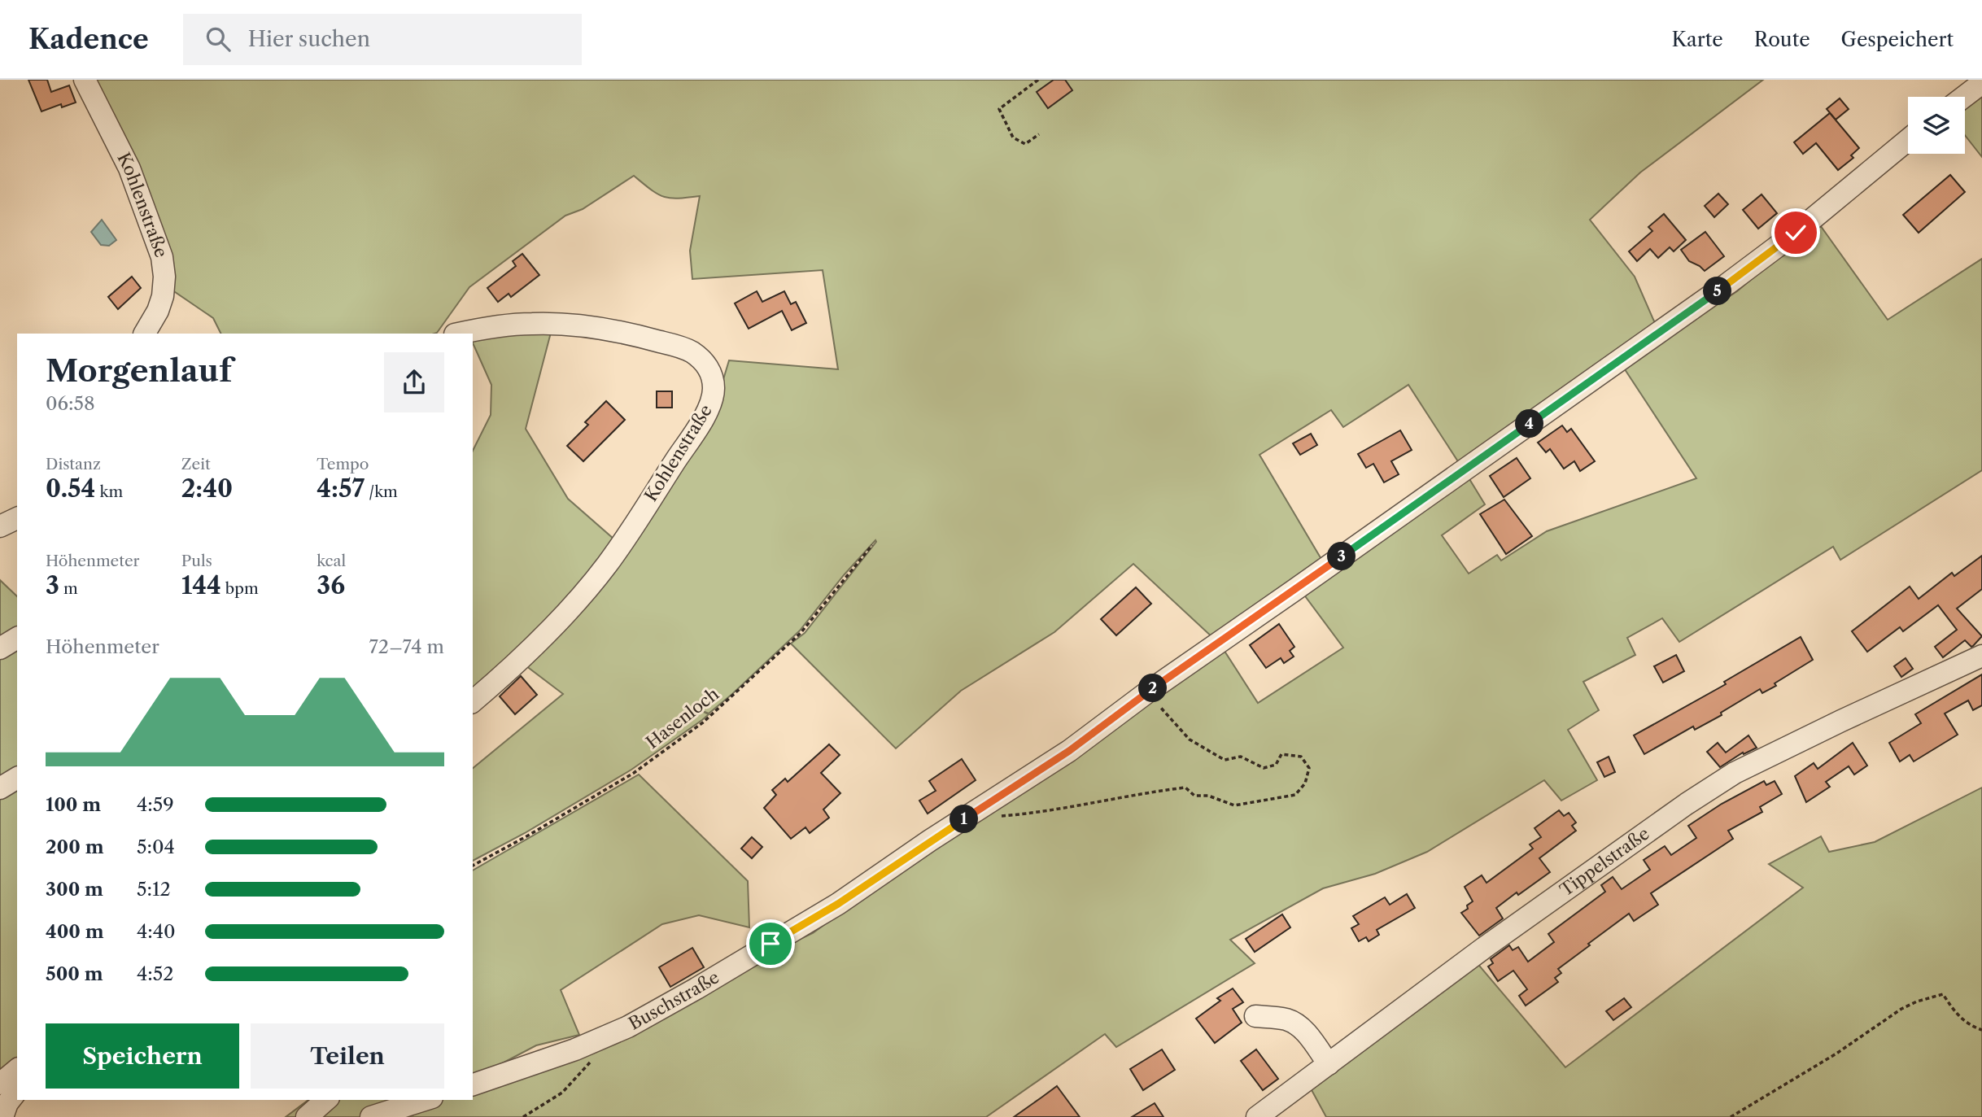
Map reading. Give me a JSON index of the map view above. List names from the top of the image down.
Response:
{
  "streets": {
    "street": ["Kohlenstraße", "Tippelstraße", "Buschstraße"],
    "path": ["Hasenloch"]
  },
  "page": {
    "header": "Kadence",
    "search": "Hier suchen",
    "nav": ["Karte", "Route", "Gespeichert"],
    "pins": [
      "5",
      "4",
      "3",
      "2",
      "1"
    ],
    "heading": ["Morgenlauf", "06:58"],
    "stats": [
      ["Distanz", "0.54 km"],
      ["Zeit", "2:40"],
      ["Tempo", "4:57 /km"],
      ["Höhenmeter", "3 m"],
      ["Puls", "144 bpm"],
      ["kcal", "36"]
    ],
    "chart": ["Höhenmeter", "72–74 m"],
    "list": [
      {
        "name": "100 m",
        "note": "4:59"
      },
      {
        "name": "200 m",
        "note": "5:04"
      },
      {
        "name": "300 m",
        "note": "5:12"
      },
      {
        "name": "400 m",
        "note": "4:40"
      },
      {
        "name": "500 m",
        "note": "4:52"
      }
    ],
    "buttons": ["Speichern", "Teilen"]
  }
}
